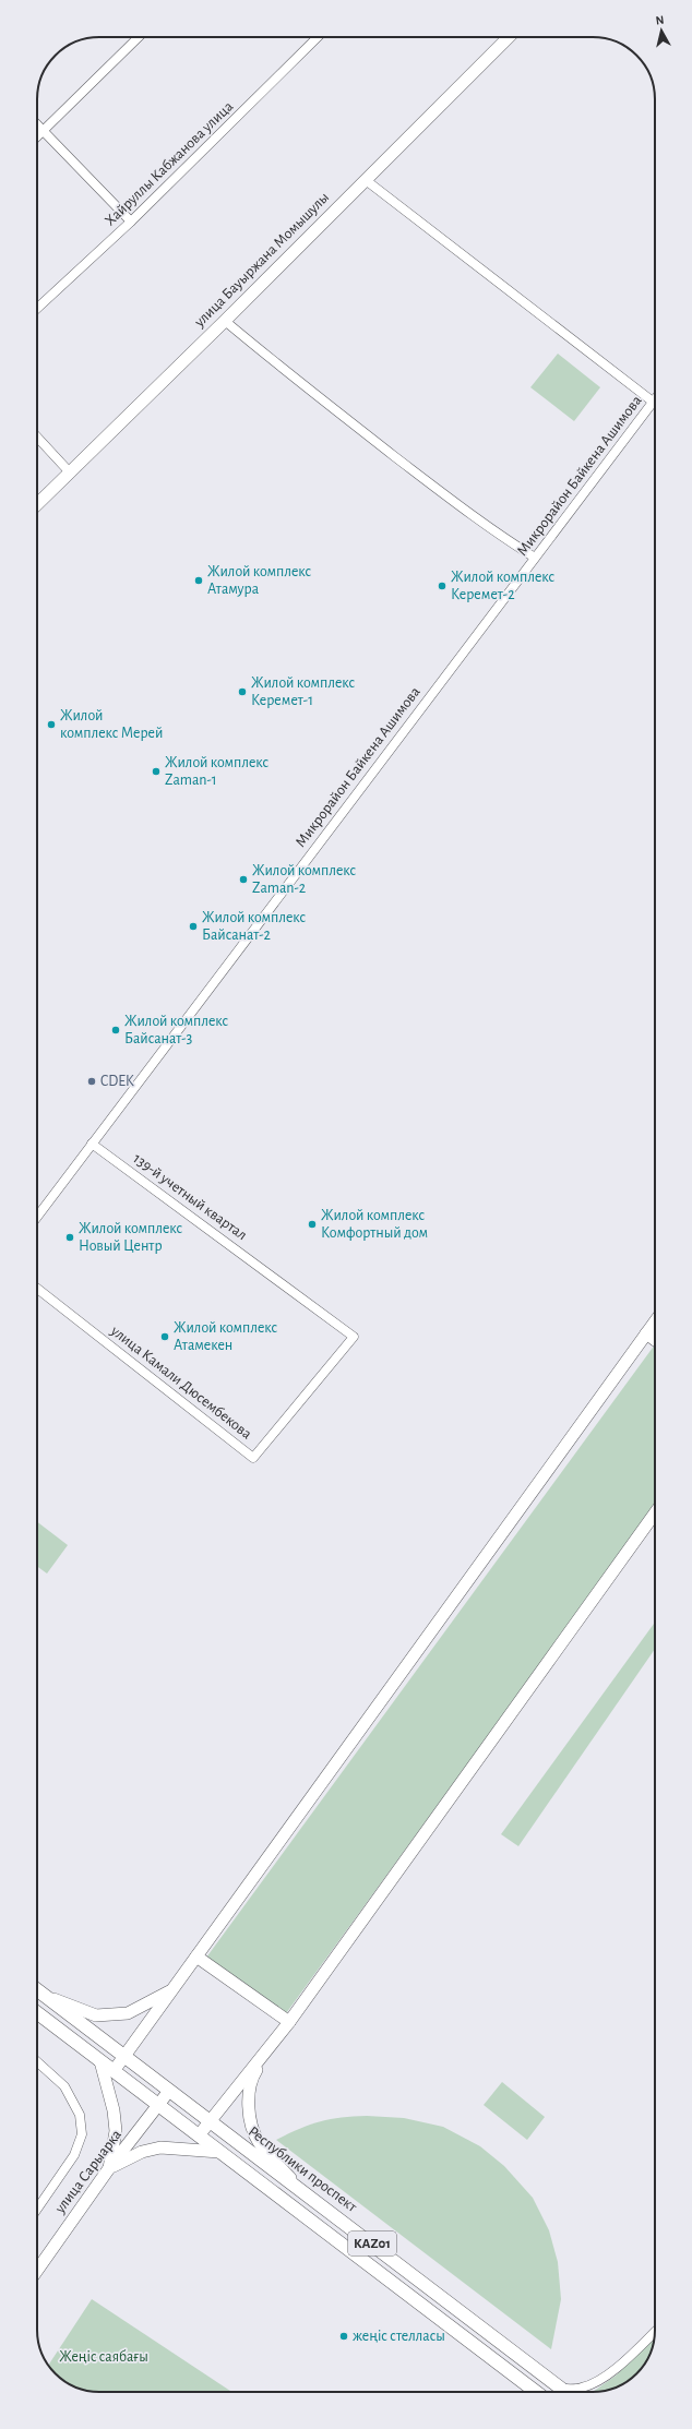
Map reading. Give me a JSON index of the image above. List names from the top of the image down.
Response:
{
  "streets": {
    "highway": ["Республики проспект", "KАZ01"],
    "main road": ["улица Бауыржана Момышулы", "улица Сарыарка"],
    "street": [
      "Хайруллы Кабжанова улица",
      "Микрорайон Байкена Ашимова",
      "139-й учетный квартал",
      "улица Камали Дюсембекова"
    ]
  },
  "crossings": [
    ["Микрорайон Байкена Ашимова", "139-й учетный квартал"],
    ["139-й учетный квартал", "улица Камали Дюсембекова"],
    ["Республики проспект", "улица Сарыарка"],
    ["улица Сарыарка", "KАZ01"]
  ],
  "parks": ["Жеңіс саябағы"],
  "places": [
    "Жилой комплекс Атамура",
    "Жилой комплекс Керемет-2",
    "Жилой комплекс Керемет-1",
    "Жилой комплекс Мерей",
    "Жилой комплекс Zaman-1",
    "Жилой комплекс Zaman-2",
    "Жилой комплекс Байсанат-2",
    "Жилой комплекс Байсанат-3",
    "CDEK",
    "Жилой комплекс Комфортный дом",
    "Жилой комплекс Новый Центр",
    "Жилой комплекс Атамекен",
    "жеңіс стелласы"
  ],
  "north": "top"
}
